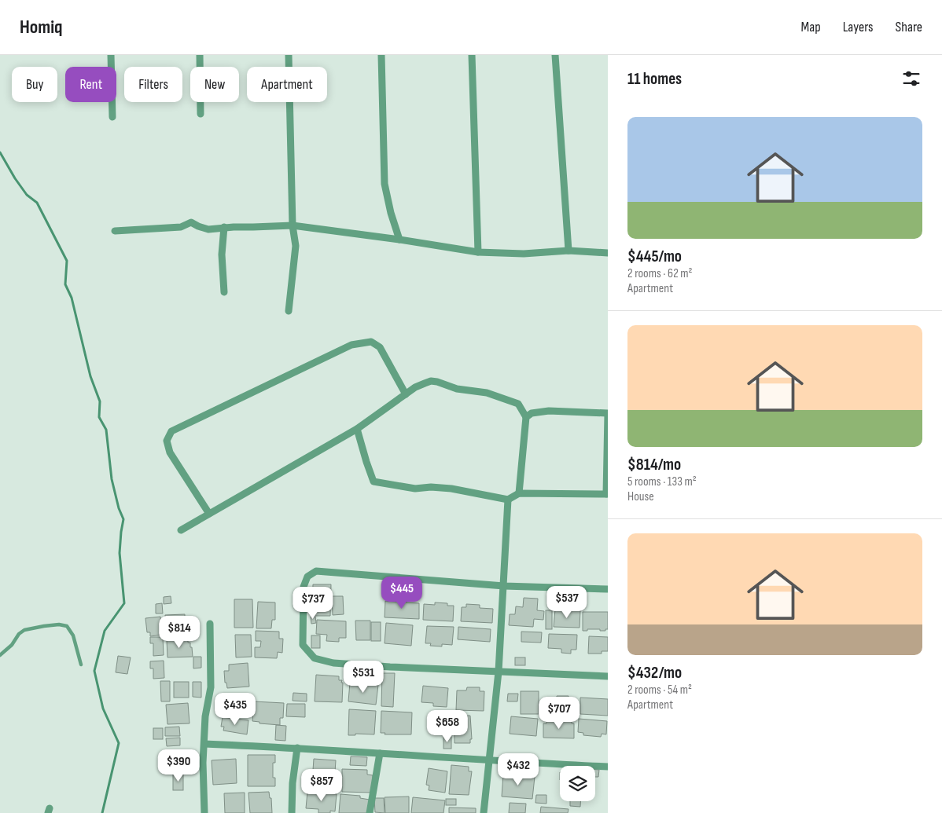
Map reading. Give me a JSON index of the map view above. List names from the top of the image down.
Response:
{
  "page": {
    "header": "Homiq",
    "nav": ["Map", "Layers", "Share"],
    "heading": "11 homes",
    "chip": [
      "Buy",
      "Rent",
      "Filters",
      "New",
      "Apartment"
    ],
    "list": [
      {
        "name": "$445/mo",
        "note": "2 rooms · 62 m² · Apartment"
      },
      {
        "name": "$814/mo",
        "note": "5 rooms · 133 m² · House"
      },
      {
        "name": "$432/mo",
        "note": "2 rooms · 54 m² · Apartment"
      }
    ],
    "price": [
      "$445",
      "$537",
      "$737",
      "$814",
      "$531",
      "$435",
      "$707",
      "$658",
      "$390",
      "$432",
      "$857"
    ]
  }
}
